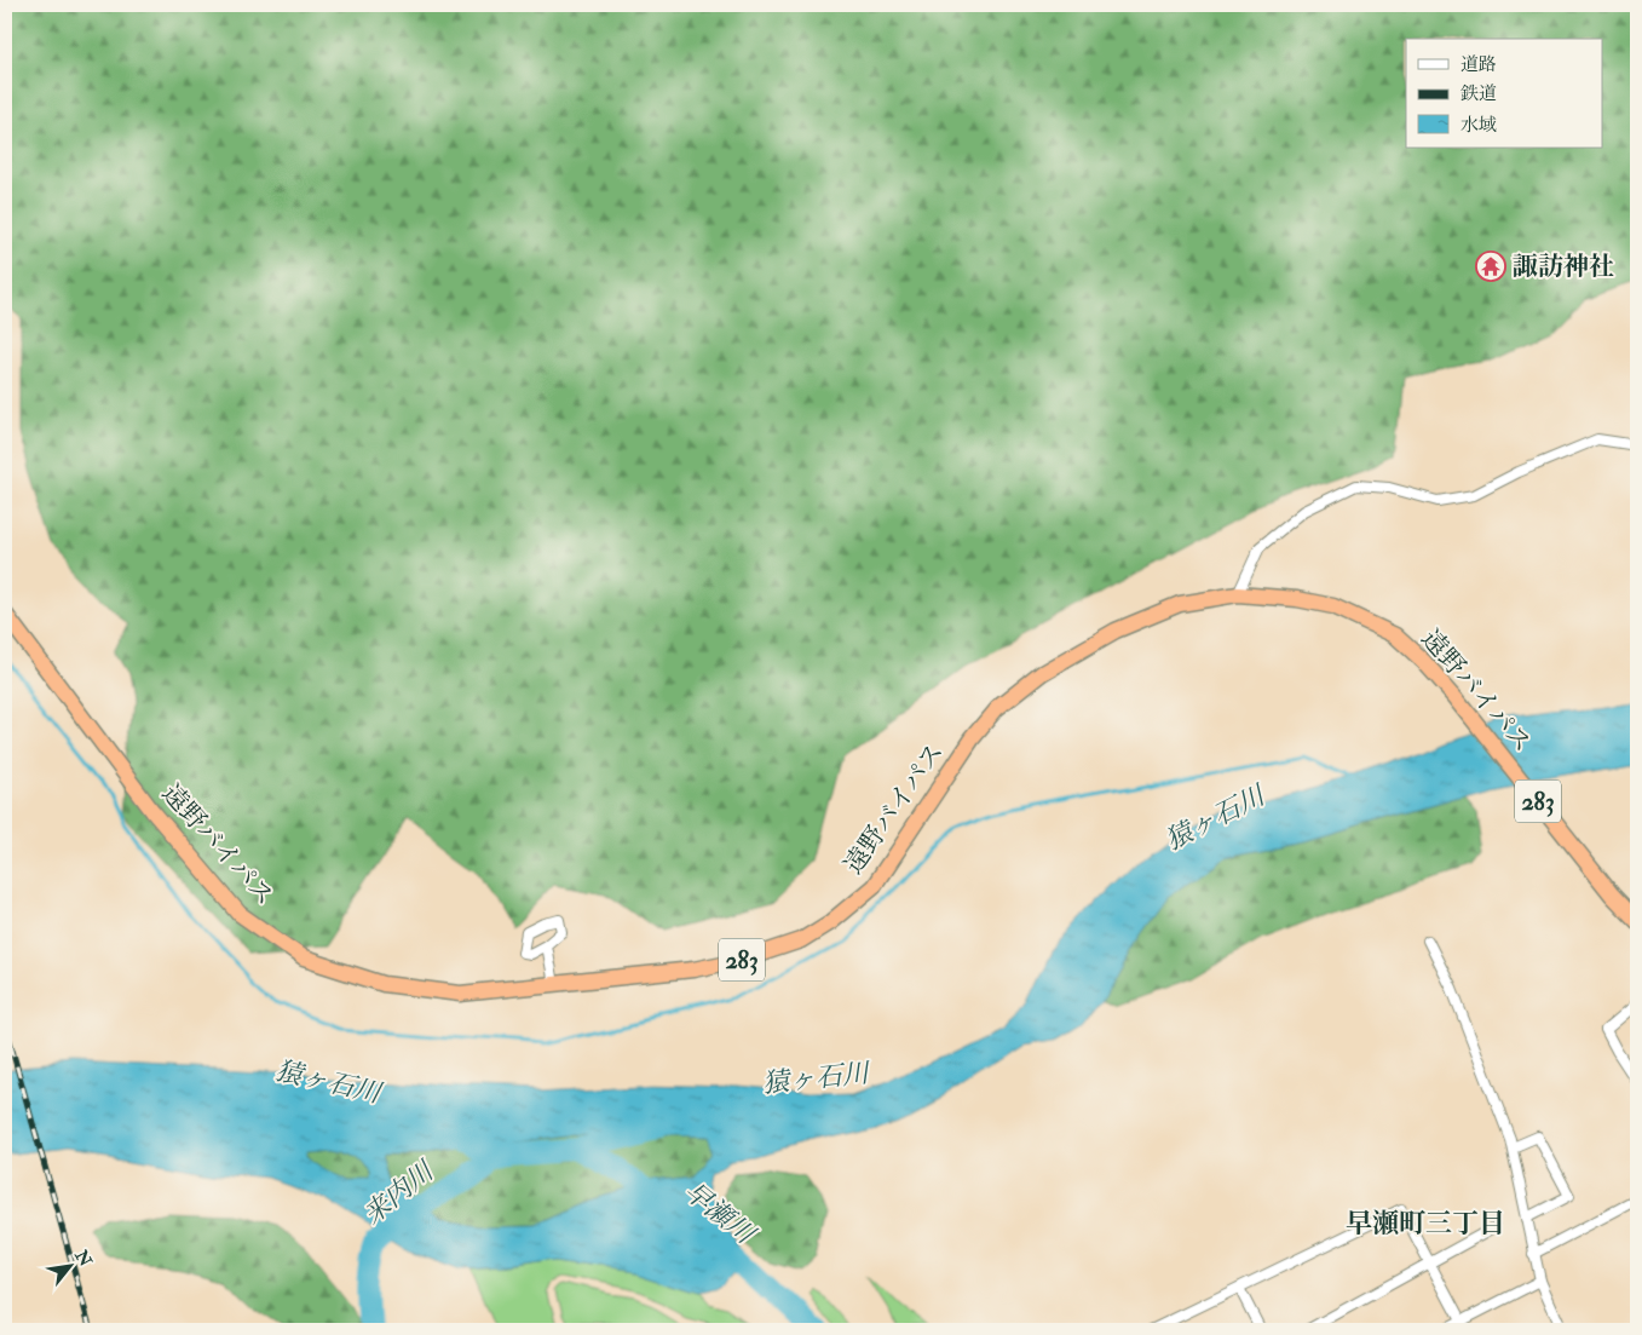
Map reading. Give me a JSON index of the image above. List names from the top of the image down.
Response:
{
  "streets": {
    "highway": ["遠野バイパス", "283"]
  },
  "districts": ["早瀬町三丁目"],
  "water": ["猿ヶ石川", "来内川", "早瀬川"],
  "places": {
    "temple": ["諏訪神社"]
  },
  "legend": ["道路", "鉄道", "水域"],
  "north": "top right"
}
